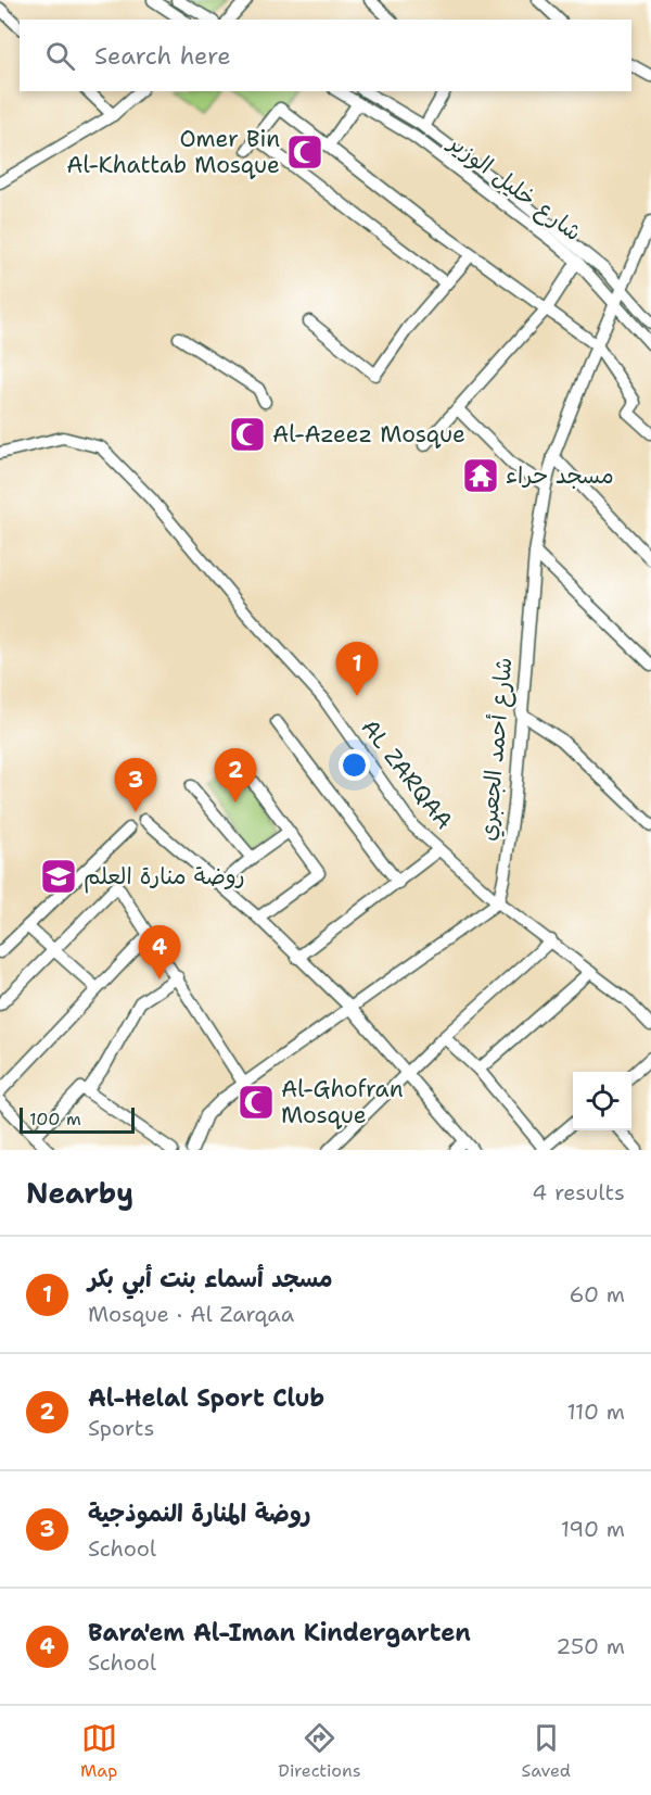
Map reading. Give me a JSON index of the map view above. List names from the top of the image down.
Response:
{
  "streets": {
    "street": ["شارع خليل الوزير", "شارع أحمد الجعبري", "AL ZARQAA"]
  },
  "crossings": [
    ["شارع خليل الوزير", "شارع أحمد الجعبري"],
    ["شارع أحمد الجعبري", "AL ZARQAA"]
  ],
  "places": {
    "mosque": ["Omer Bin Al-Khattab Mosque", "Al-Azeez Mosque", "Al-Ghofran Mosque"],
    "temple": ["مسجد حراء"],
    "school or university": ["روضة منارة العلم"]
  },
  "scale_bar": "100 m",
  "page": {
    "search": "Search here",
    "pins": [
      "1",
      "2",
      "3",
      "4"
    ],
    "scale": "100 m",
    "heading": ["Nearby", "4 results"],
    "list": [
      {
        "mark": "1",
        "name": "مسجد أسماء بنت أبي بكر",
        "note": "Mosque · Al Zarqaa",
        "value": "60 m"
      },
      {
        "mark": "2",
        "name": "Al-Helal Sport Club",
        "note": "Sports",
        "value": "110 m"
      },
      {
        "mark": "3",
        "name": "روضة المنارة النموذجية",
        "note": "School",
        "value": "190 m"
      },
      {
        "mark": "4",
        "name": "Bara'em Al-Iman Kindergarten",
        "note": "School",
        "value": "250 m"
      }
    ],
    "nav": ["Map", "Directions", "Saved"]
  }
}
